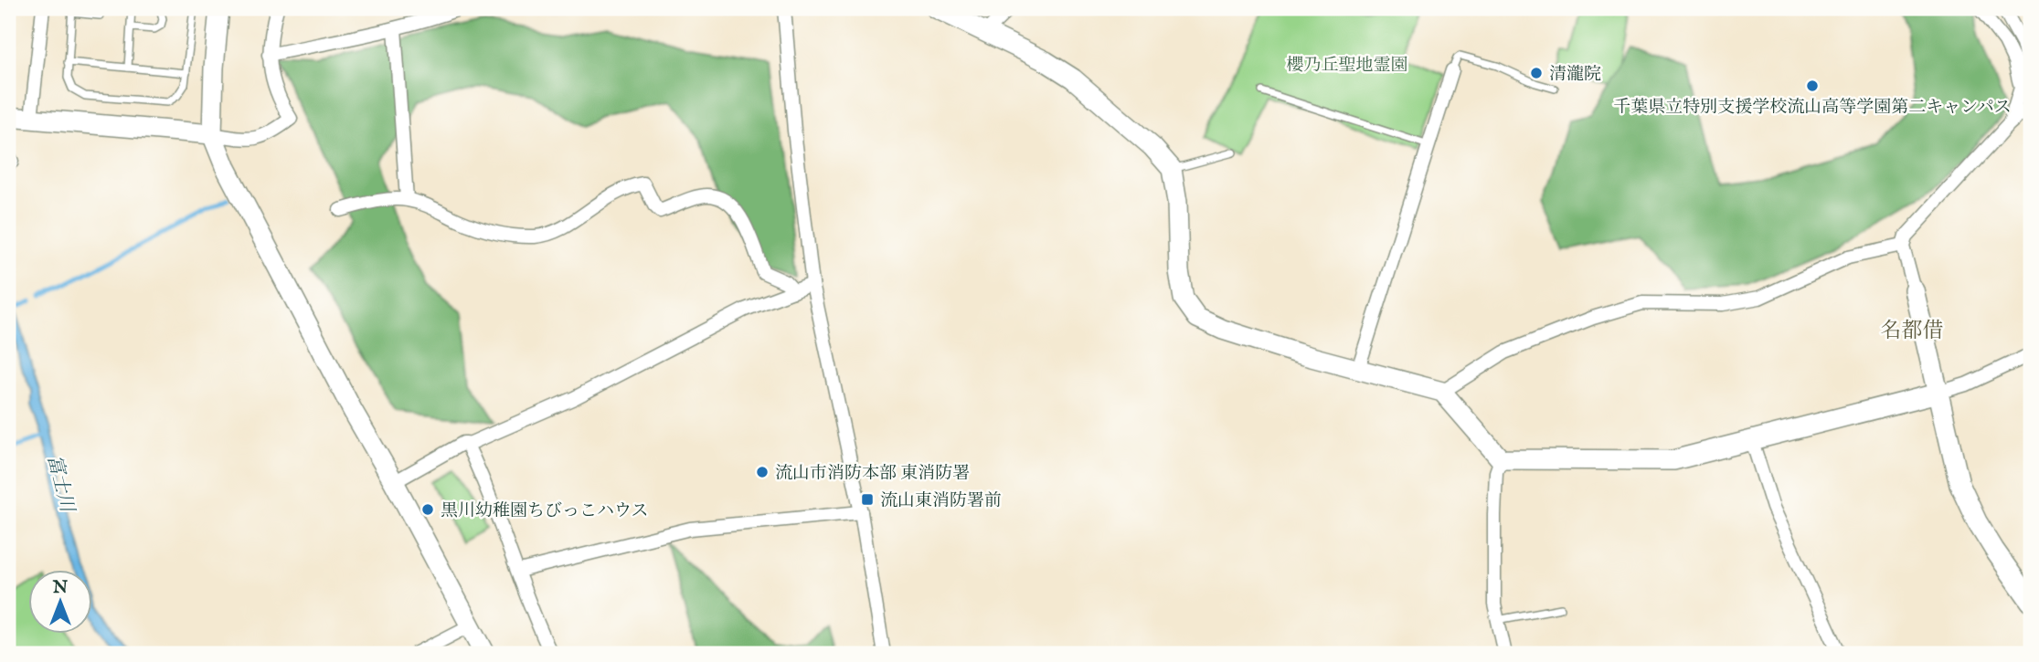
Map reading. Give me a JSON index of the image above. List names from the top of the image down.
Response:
{
  "districts": ["名都借"],
  "water": ["富士川"],
  "parks": ["櫻乃丘聖地霊園"],
  "places": {
    "other": [
      "清瀧院",
      "千葉県立特別支援学校流山高等学園第二キャンパス",
      "流山市消防本部 東消防署",
      "黒川幼稚園ちびっこハウス"
    ],
    "transit": ["流山東消防署前"]
  },
  "north": "top"
}
